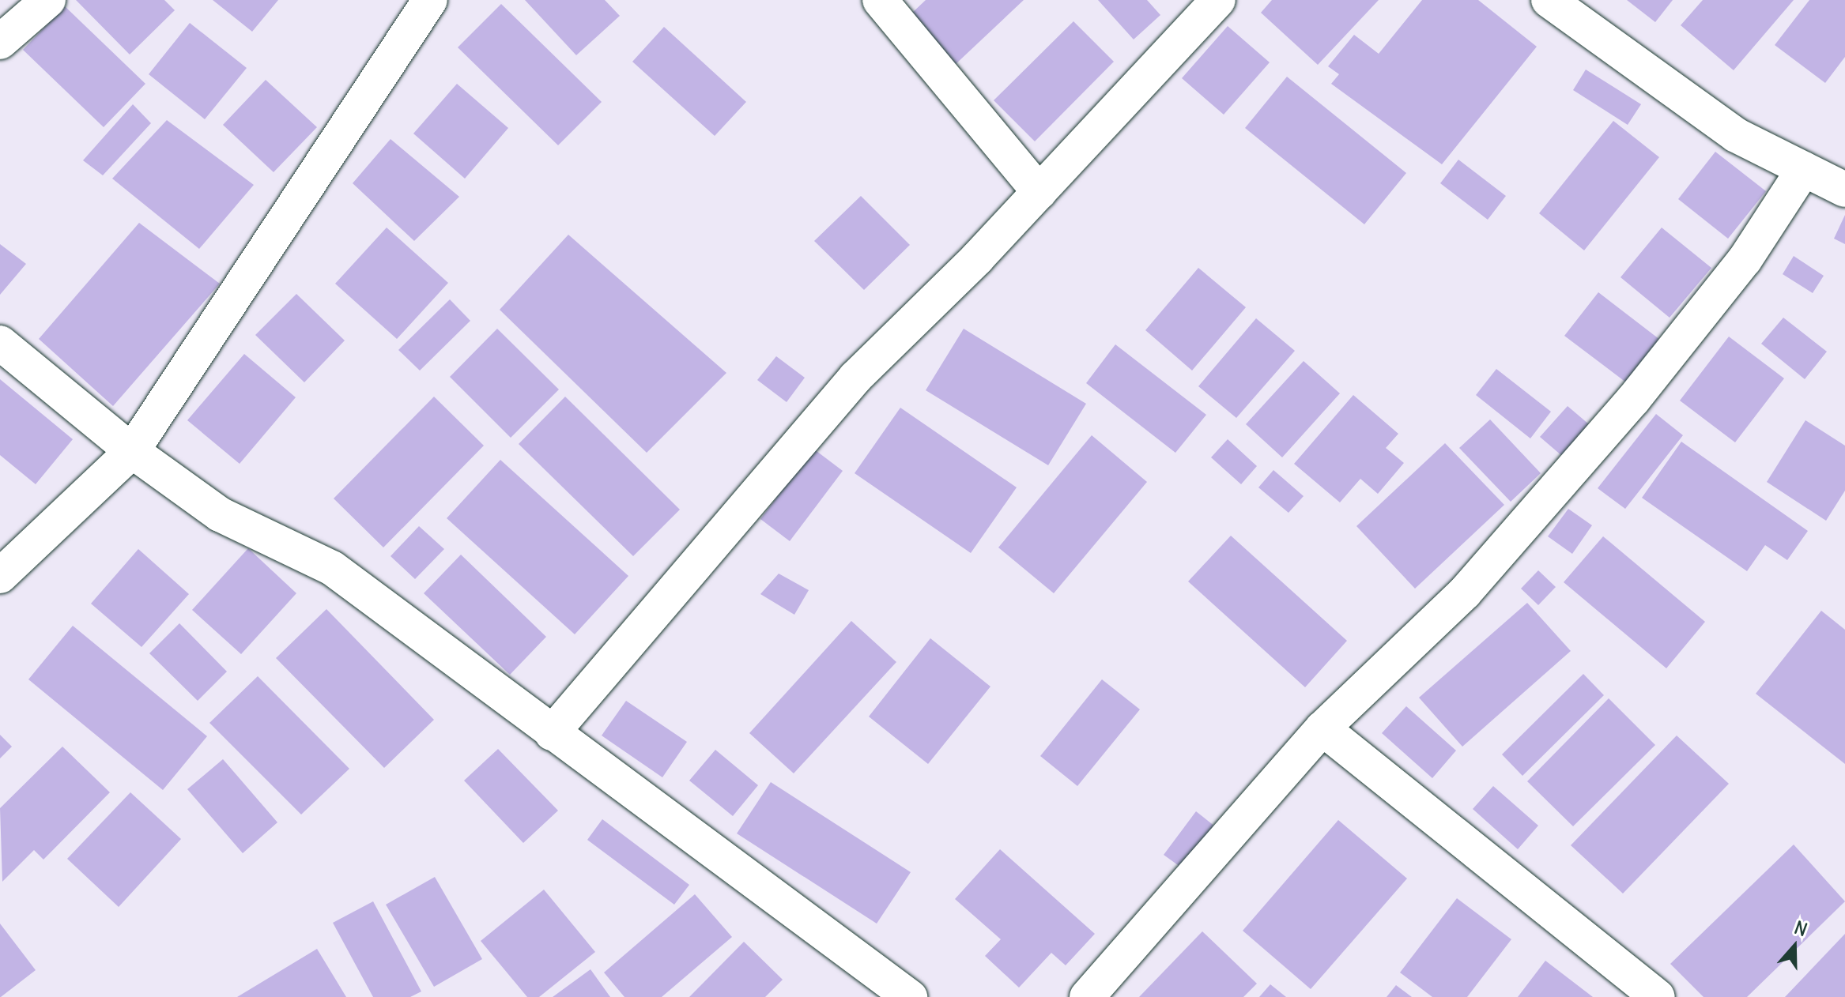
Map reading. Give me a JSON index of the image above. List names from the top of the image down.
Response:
{
  "north": "top"
}
